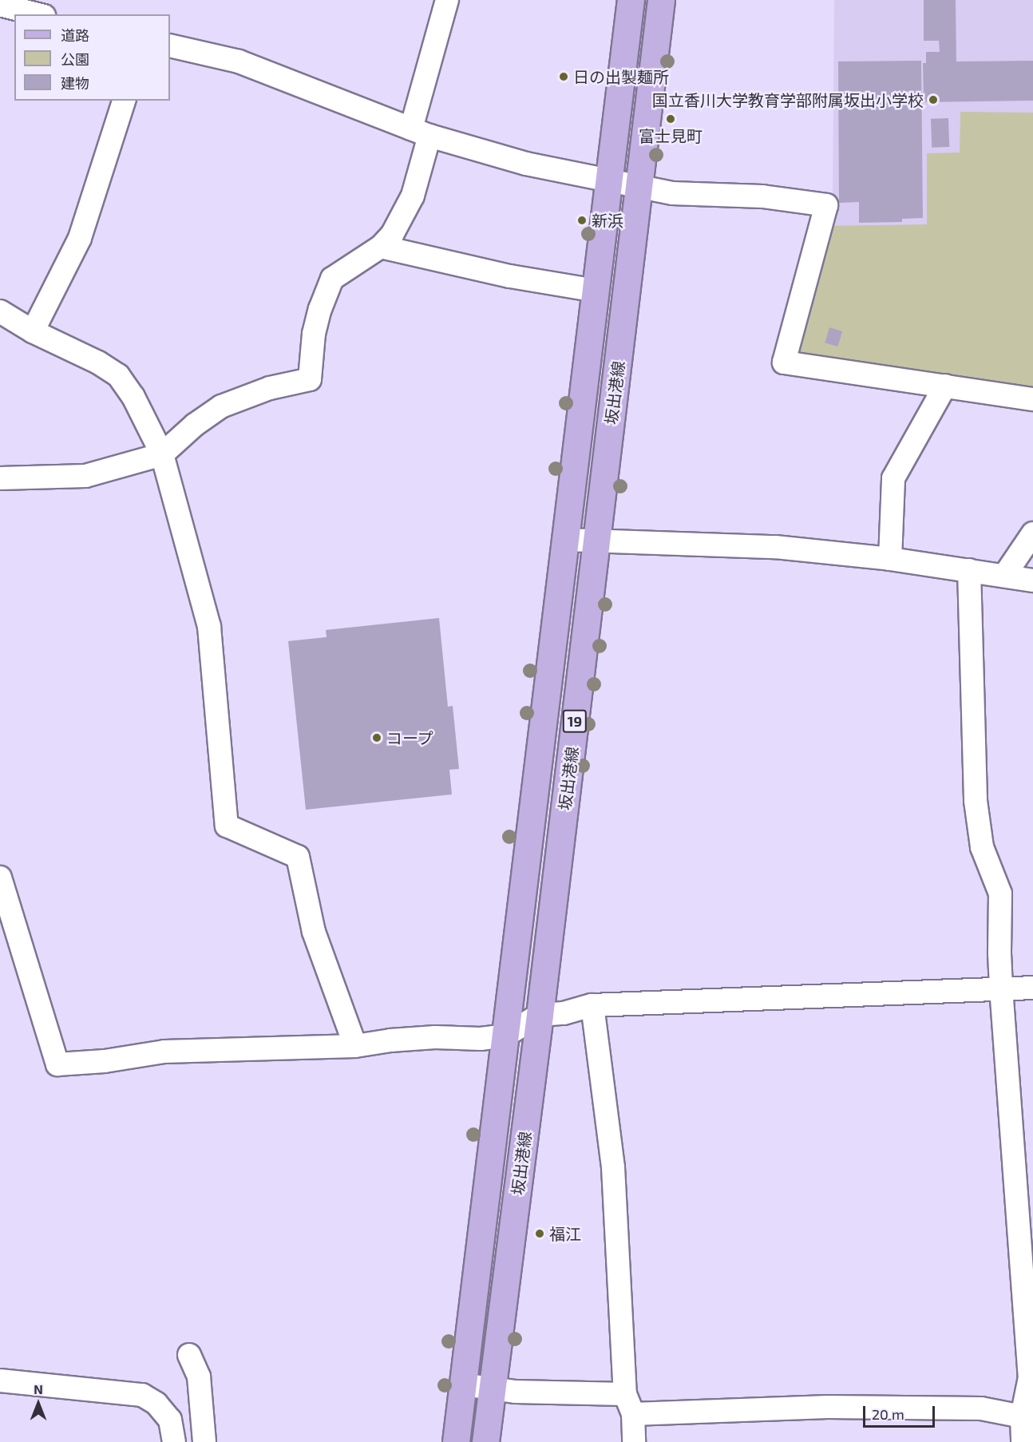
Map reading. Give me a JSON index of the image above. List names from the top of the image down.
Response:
{
  "streets": {
    "main road": ["坂出港線", "19"]
  },
  "places": [
    "日の出製麺所",
    "国立香川大学教育学部附属坂出小学校",
    "富士見町",
    "新浜",
    "コープ",
    "福江"
  ],
  "legend": ["道路", "公園", "建物"],
  "scale_bar": "20 m",
  "north": "top"
}
